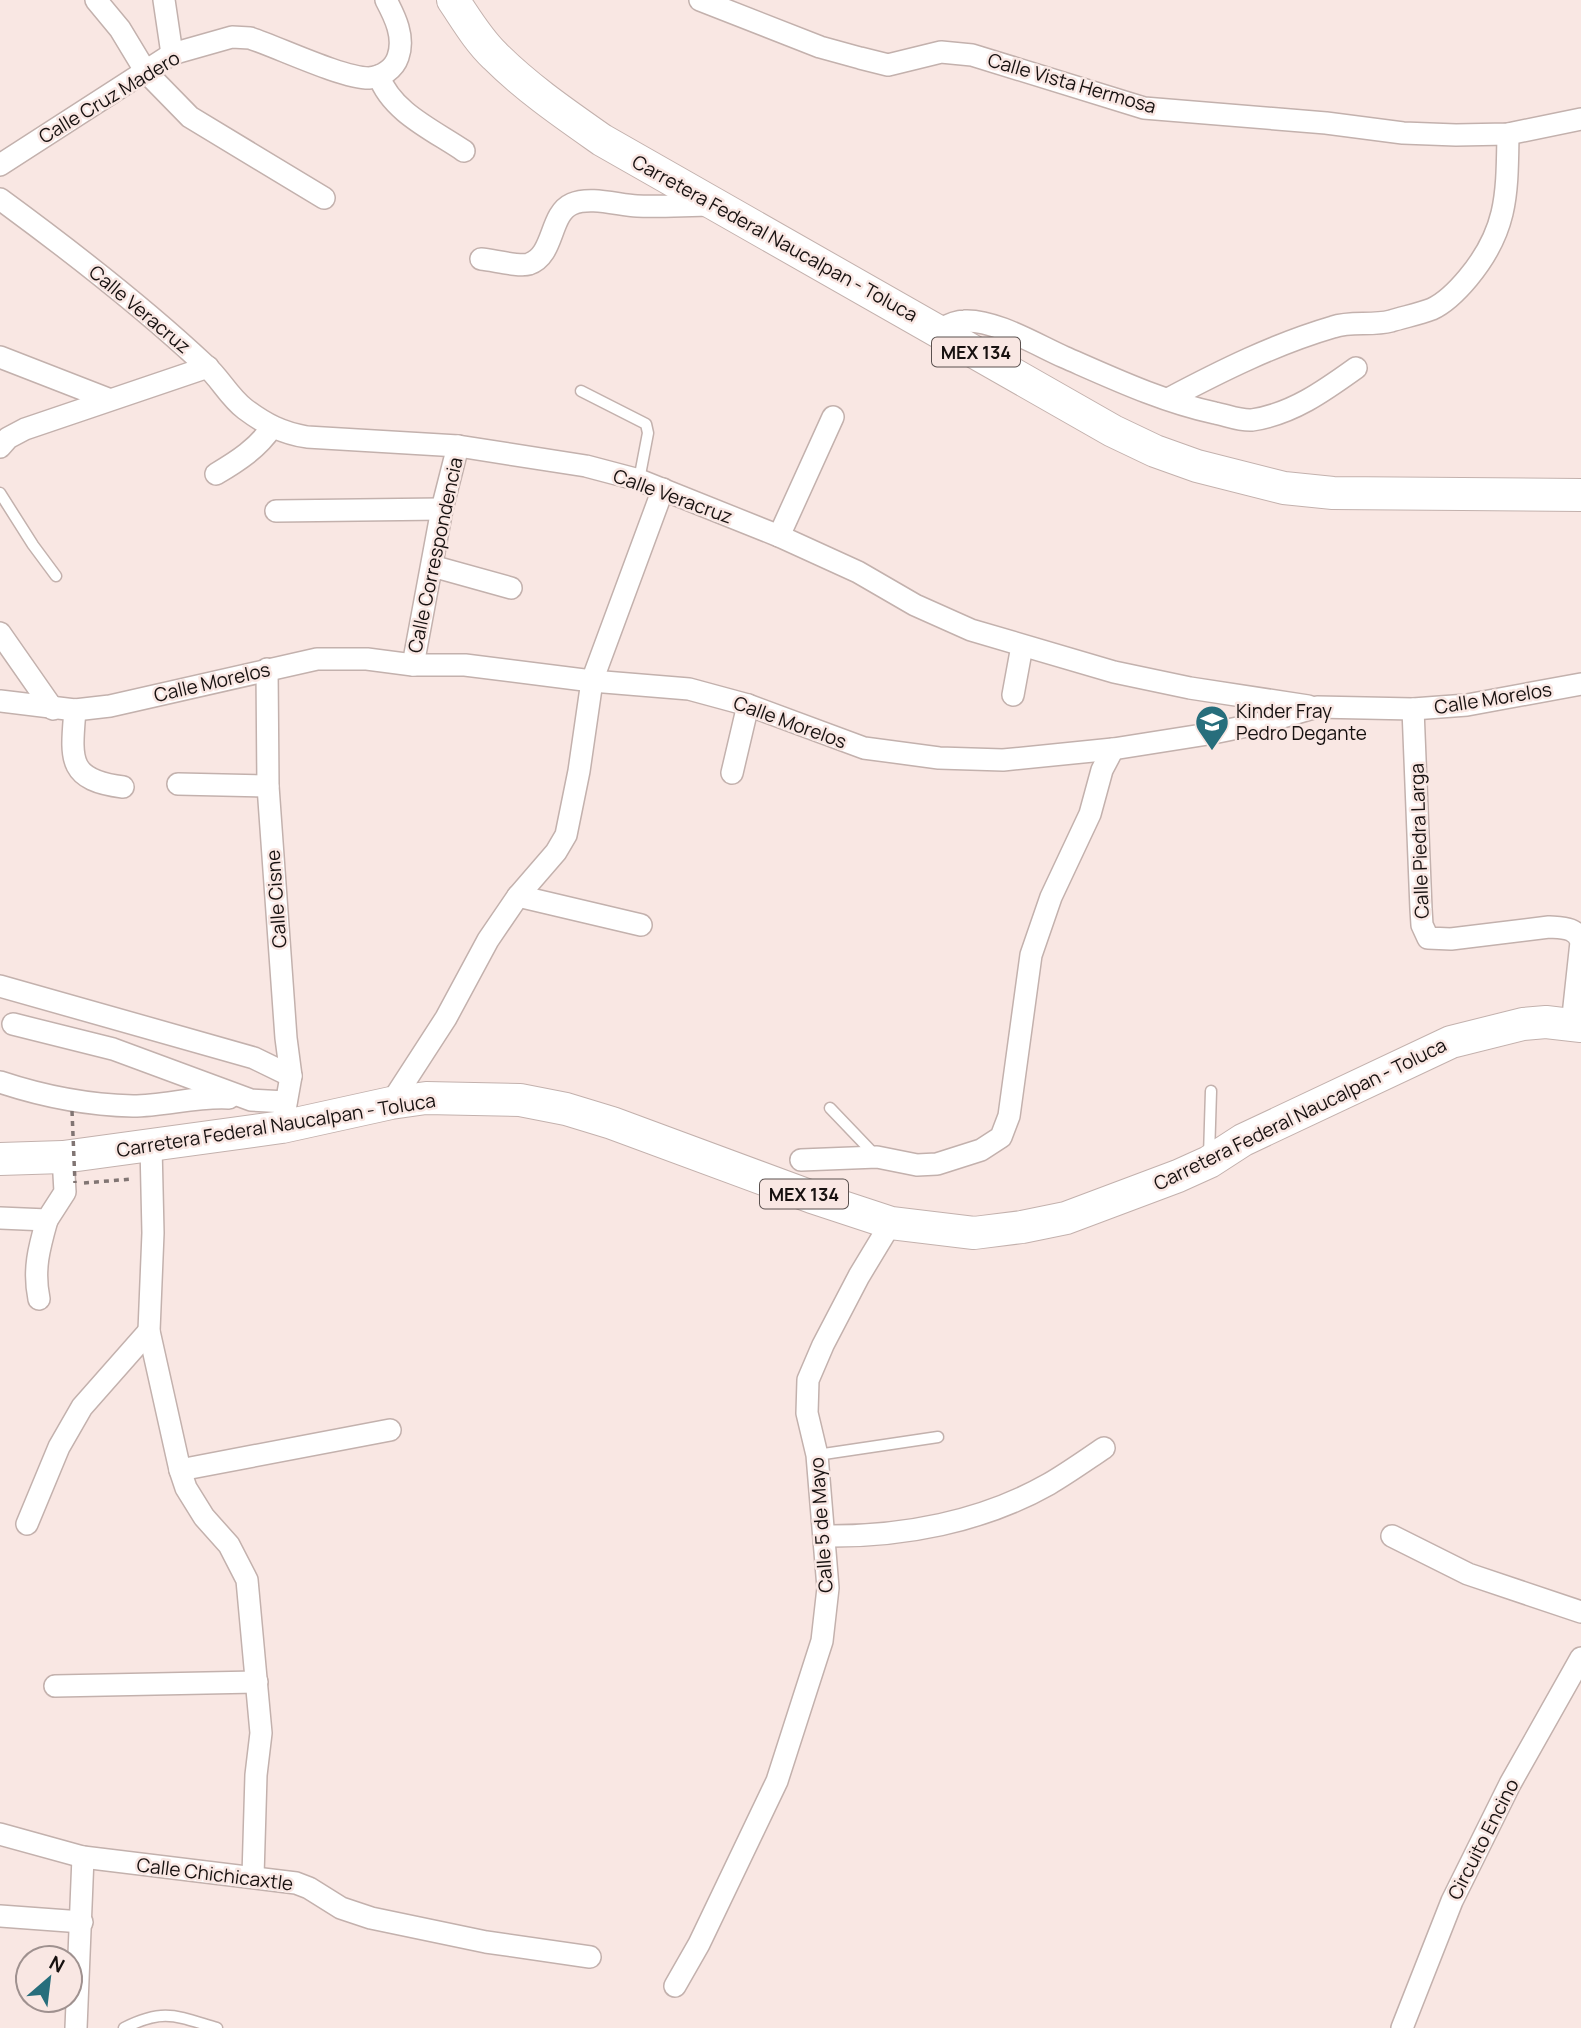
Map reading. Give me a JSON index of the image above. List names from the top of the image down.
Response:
{
  "streets": {
    "main road": ["Carretera Federal Naucalpan - Toluca", "MEX 134"],
    "street": [
      "Calle Vista Hermosa",
      "Calle Cruz Madero",
      "Calle Veracruz",
      "Calle Correspondencia",
      "Calle Morelos",
      "Calle Piedra Larga",
      "Calle Cisne",
      "Calle 5 de Mayo",
      "Circuito Encino",
      "Calle Chichicaxtle"
    ]
  },
  "crossings": [
    ["Carretera Federal Naucalpan - Toluca", "Calle Piedra Larga"],
    ["Carretera Federal Naucalpan - Toluca", "Calle Cisne"],
    ["Carretera Federal Naucalpan - Toluca", "Calle 5 de Mayo"],
    ["Calle Veracruz", "Calle Correspondencia"],
    ["Calle Veracruz", "Calle Morelos"],
    ["Calle Correspondencia", "Calle Morelos"],
    ["Calle Morelos", "Calle Piedra Larga"],
    ["Calle Morelos", "Calle Cisne"]
  ],
  "places": {
    "school or university": ["Kinder Fray Pedro Degante"]
  },
  "north": "top right"
}
